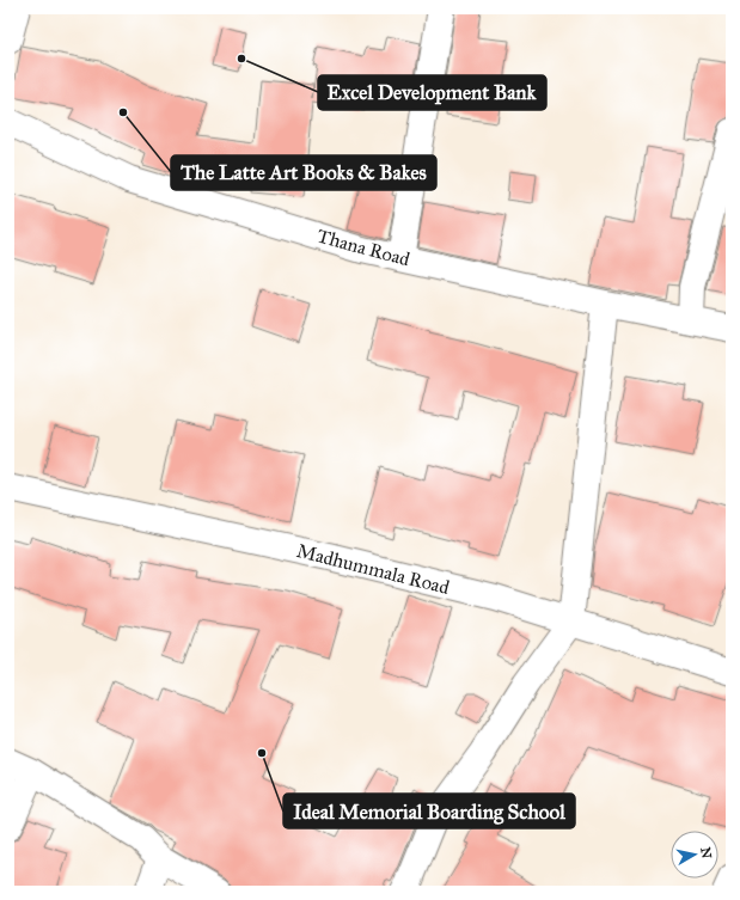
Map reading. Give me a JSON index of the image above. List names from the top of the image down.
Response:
{
  "streets": {
    "street": ["Thana Road", "Madhummala Road"]
  },
  "places": ["Excel Development Bank", "The Latte Art Books & Bakes", "Ideal Memorial Boarding School"],
  "north": "right"
}
